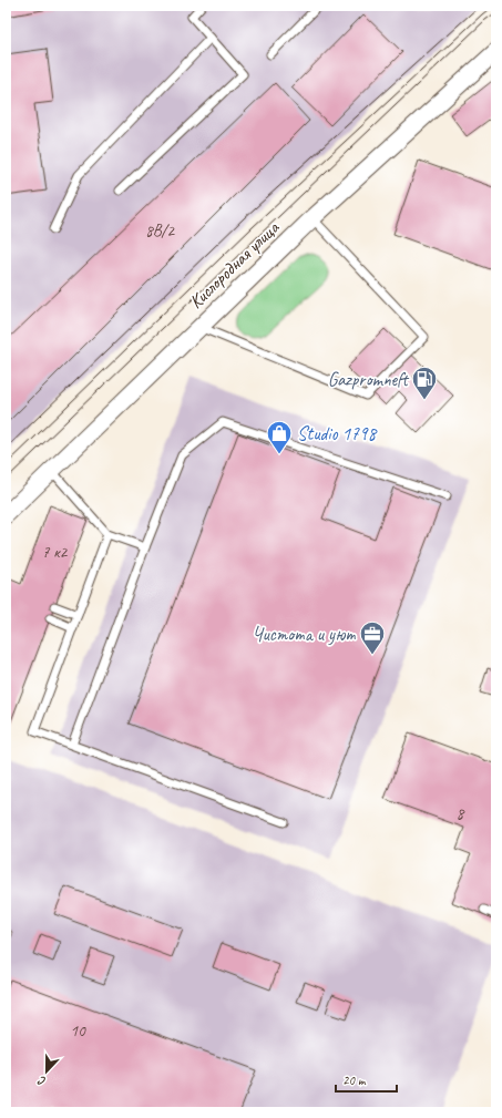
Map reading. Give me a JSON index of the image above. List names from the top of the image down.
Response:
{
  "streets": {
    "street": ["Кислородная улица"]
  },
  "places": {
    "fuel station": ["Gazpromneft"],
    "shop": ["Studio 1798"],
    "office": ["Чистота и уют"]
  },
  "house_numbers": [
    "8В/2",
    "7 к2",
    "8",
    "10"
  ],
  "scale_bar": "20 m",
  "north": "bottom"
}
